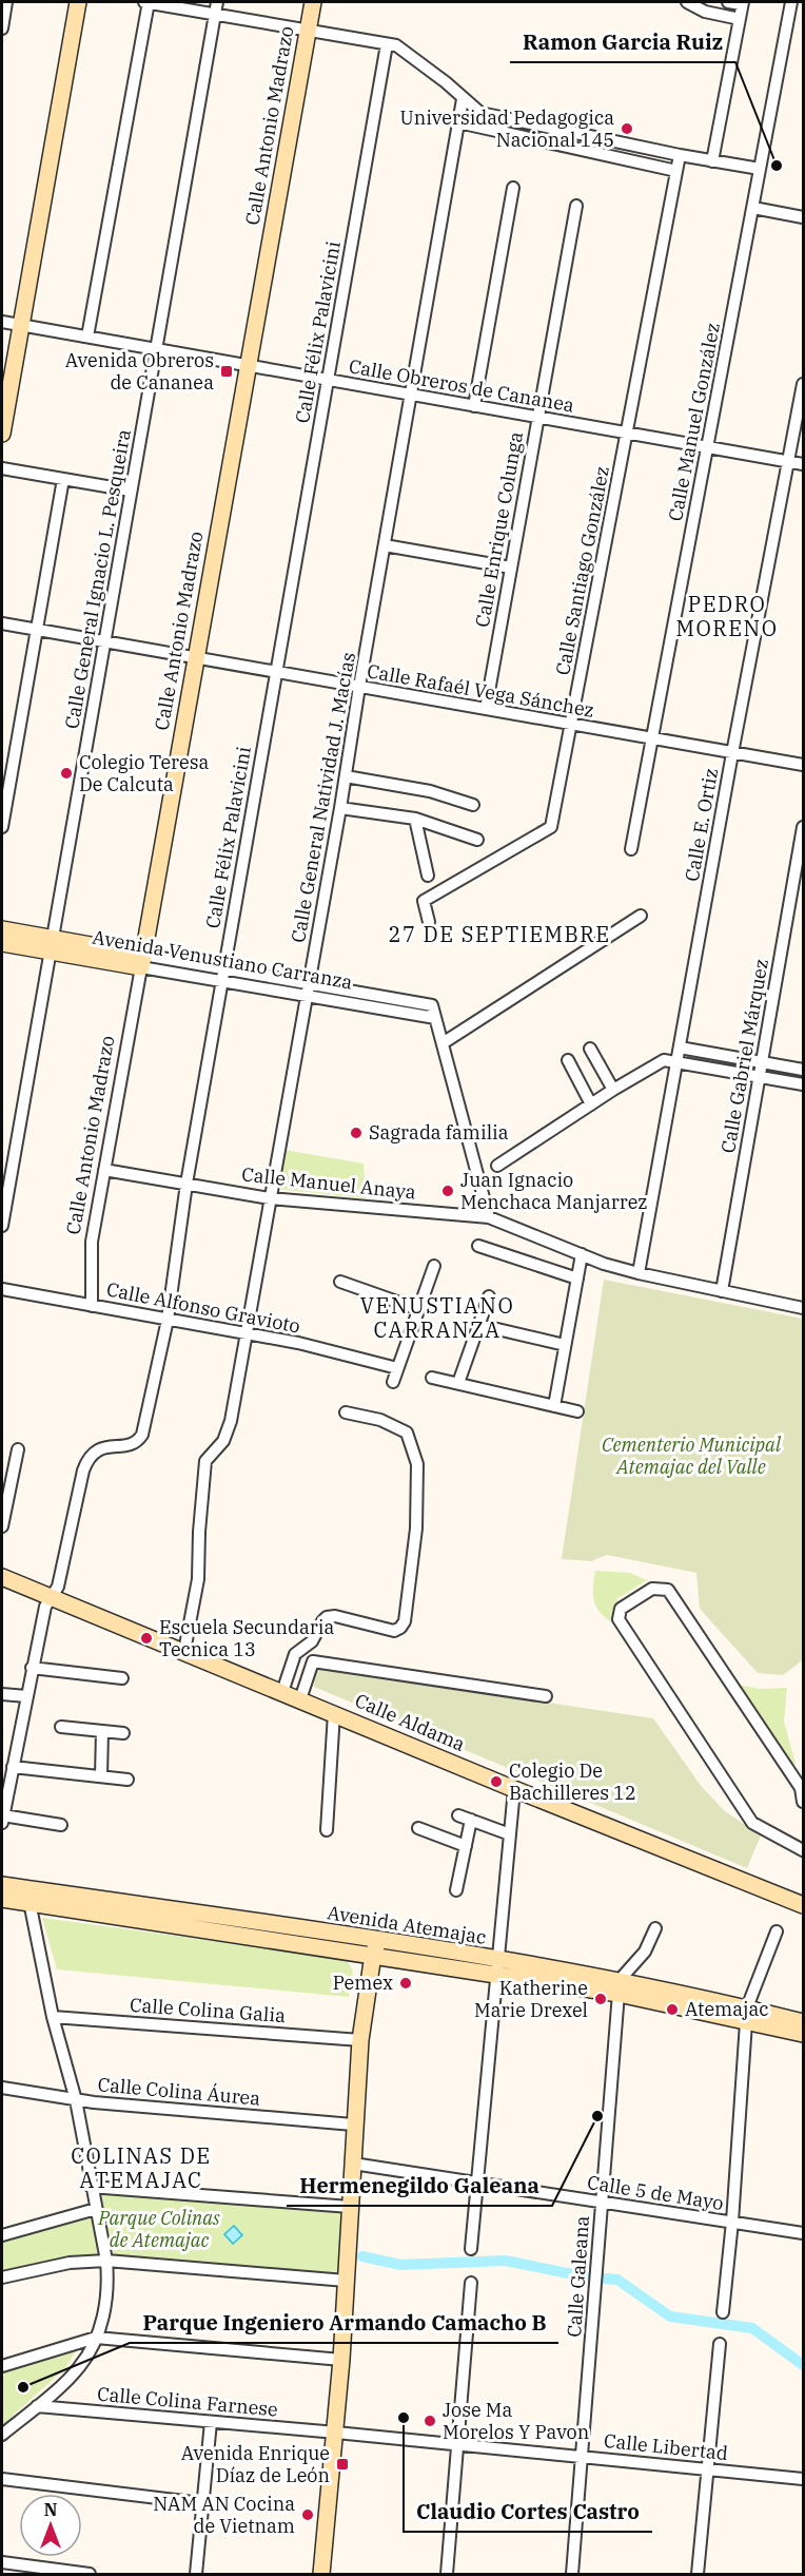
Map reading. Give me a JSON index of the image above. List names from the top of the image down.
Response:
{
  "streets": {
    "street": [
      "Calle Antonio Madrazo",
      "Calle Félix Palavicini",
      "Calle Obreros de Cananea",
      "Calle Manuel González",
      "Calle Enrique Colunga",
      "Calle Santiago González",
      "Calle General Ignacio L. Pesqueira",
      "Calle Rafaél Vega Sánchez",
      "Calle General Natividad J. Macías",
      "Calle E. Ortiz",
      "Avenida Venustiano Carranza",
      "Calle Gabriel Márquez",
      "Calle Manuel Anaya",
      "Calle Alfonso Gravioto",
      "Calle Aldama",
      "Avenida Atemajac",
      "Calle Colina Galia",
      "Calle Colina Áurea",
      "Calle 5 de Mayo",
      "Calle Galeana",
      "Calle Colina Farnese",
      "Calle Libertad"
    ]
  },
  "crossings": [
    ["Calle Antonio Madrazo", "Calle Obreros de Cananea"],
    ["Calle Antonio Madrazo", "Calle Rafaél Vega Sánchez"],
    ["Calle Antonio Madrazo", "Avenida Venustiano Carranza"],
    ["Calle Antonio Madrazo", "Calle Manuel Anaya"],
    ["Calle Antonio Madrazo", "Calle Alfonso Gravioto"],
    ["Calle Félix Palavicini", "Calle Obreros de Cananea"],
    ["Calle Félix Palavicini", "Calle Rafaél Vega Sánchez"],
    ["Calle Félix Palavicini", "Avenida Venustiano Carranza"],
    ["Calle Félix Palavicini", "Calle Manuel Anaya"],
    ["Calle Félix Palavicini", "Calle Alfonso Gravioto"],
    ["Calle Félix Palavicini", "Calle Aldama"],
    ["Calle Obreros de Cananea", "Calle Manuel González"],
    ["Calle Obreros de Cananea", "Calle Enrique Colunga"],
    ["Calle Obreros de Cananea", "Calle Santiago González"],
    ["Calle Obreros de Cananea", "Calle General Ignacio L. Pesqueira"],
    ["Calle Obreros de Cananea", "Calle General Natividad J. Macías"],
    ["Calle Obreros de Cananea", "Calle E. Ortiz"],
    ["Calle Manuel González", "Calle Rafaél Vega Sánchez"],
    ["Calle Enrique Colunga", "Calle Rafaél Vega Sánchez"],
    ["Calle Santiago González", "Calle Rafaél Vega Sánchez"],
    ["Calle General Ignacio L. Pesqueira", "Calle Rafaél Vega Sánchez"],
    ["Calle General Ignacio L. Pesqueira", "Avenida Venustiano Carranza"],
    ["Calle Rafaél Vega Sánchez", "Calle General Natividad J. Macías"],
    ["Calle Rafaél Vega Sánchez", "Calle E. Ortiz"],
    ["Calle General Natividad J. Macías", "Avenida Venustiano Carranza"],
    ["Calle General Natividad J. Macías", "Calle Manuel Anaya"],
    ["Calle General Natividad J. Macías", "Calle Alfonso Gravioto"],
    ["Calle General Natividad J. Macías", "Calle Aldama"],
    ["Calle E. Ortiz", "Calle Manuel Anaya"],
    ["Calle Gabriel Márquez", "Calle Manuel Anaya"],
    ["Avenida Atemajac", "Calle Galeana"],
    ["Calle 5 de Mayo", "Calle Galeana"],
    ["Calle Galeana", "Calle Libertad"],
    ["Calle Colina Farnese", "Calle Libertad"]
  ],
  "districts": [
    "PEDRO MORENO",
    "27 DE SEPTIEMBRE",
    "VENUSTIANO CARRANZA",
    "COLINAS DE ATEMAJAC"
  ],
  "parks": ["Cementerio Municipal Atemajac del Valle", "Parque Colinas de Atemajac"],
  "places": {
    "other": [
      "Universidad Pedagogica Nacional 145",
      "Ramon Garcia Ruiz",
      "Colegio Teresa De Calcuta",
      "Sagrada familia",
      "Juan Ignacio Menchaca Manjarrez",
      "Escuela Secundaria Tecnica 13",
      "Colegio De Bachilleres 12",
      "Pemex",
      "Katherine Marie Drexel",
      "Atemajac",
      "Hermenegildo Galeana",
      "Parque Ingeniero Armando Camacho B",
      "Claudio Cortes Castro",
      "Jose Ma Morelos Y Pavon",
      "NAM AN Cocina de Vietnam"
    ],
    "transit": ["Avenida Obreros de Cananea", "Avenida Enrique Díaz de León"]
  },
  "north": "top"
}
